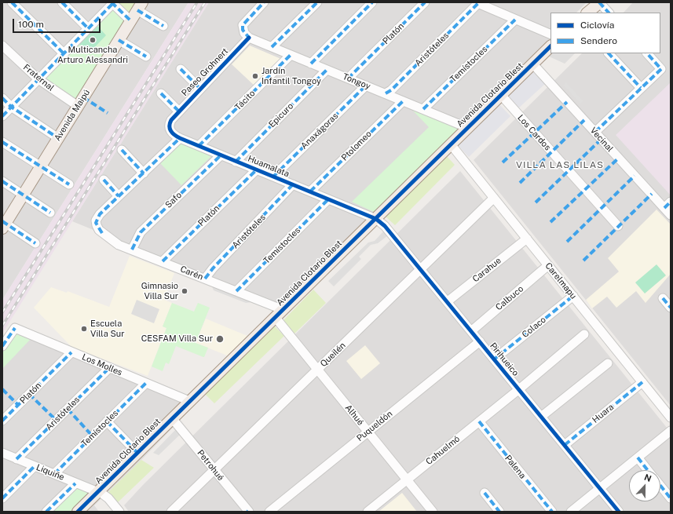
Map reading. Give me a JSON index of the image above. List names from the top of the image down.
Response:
{
  "streets": {
    "main road": ["Avenida Clotario Blest", "Avenida Maipú"],
    "street": [
      "Platón",
      "Aristóteles",
      "Temístocles",
      "Paseo Grohnert",
      "Fraternal",
      "Tongoy",
      "Tácito",
      "Epicuro",
      "Anaxágoras",
      "Los Cardos",
      "Vecinal",
      "Ptolomeo",
      "Huamalata",
      "Safo",
      "Carahue",
      "Carén",
      "Carelmapu",
      "Calbuco",
      "Colaco",
      "Queilén",
      "Pirihueico",
      "Los Molles",
      "Huara",
      "Alhué",
      "Puqueldón",
      "Cahuelmó",
      "Petrohué",
      "Palena",
      "Liquiñe"
    ]
  },
  "crossings": [
    ["Platón", "Tongoy"],
    ["Platón", "Huamalata"],
    ["Platón", "Carén"],
    ["Platón", "Los Molles"],
    ["Aristóteles", "Tongoy"],
    ["Aristóteles", "Huamalata"],
    ["Aristóteles", "Carén"],
    ["Aristóteles", "Los Molles"],
    ["Aristóteles", "Liquiñe"],
    ["Temístocles", "Tongoy"],
    ["Temístocles", "Huamalata"],
    ["Temístocles", "Carén"],
    ["Temístocles", "Los Molles"],
    ["Temístocles", "Liquiñe"],
    ["Paseo Grohnert", "Tongoy"],
    ["Paseo Grohnert", "Huamalata"],
    ["Fraternal", "Avenida Maipú"],
    ["Tongoy", "Avenida Clotario Blest"],
    ["Tongoy", "Tácito"],
    ["Tongoy", "Epicuro"],
    ["Tongoy", "Anaxágoras"],
    ["Tongoy", "Ptolomeo"],
    ["Avenida Clotario Blest", "Los Cardos"],
    ["Avenida Clotario Blest", "Vecinal"],
    ["Avenida Clotario Blest", "Huamalata"],
    ["Avenida Clotario Blest", "Carén"],
    ["Avenida Clotario Blest", "Carelmapu"],
    ["Avenida Clotario Blest", "Pirihueico"],
    ["Avenida Clotario Blest", "Los Molles"],
    ["Avenida Clotario Blest", "Alhué"],
    ["Avenida Clotario Blest", "Petrohué"],
    ["Avenida Clotario Blest", "Liquiñe"],
    ["Tácito", "Huamalata"],
    ["Epicuro", "Huamalata"],
    ["Anaxágoras", "Huamalata"],
    ["Ptolomeo", "Huamalata"],
    ["Huamalata", "Safo"],
    ["Huamalata", "Pirihueico"],
    ["Safo", "Carén"],
    ["Carahue", "Carelmapu"],
    ["Carahue", "Pirihueico"],
    ["Carelmapu", "Calbuco"],
    ["Carelmapu", "Colaco"],
    ["Carelmapu", "Queilén"],
    ["Carelmapu", "Huara"],
    ["Calbuco", "Pirihueico"],
    ["Colaco", "Pirihueico"],
    ["Queilén", "Pirihueico"],
    ["Queilén", "Alhué"],
    ["Queilén", "Petrohué"],
    ["Pirihueico", "Huara"],
    ["Pirihueico", "Puqueldón"],
    ["Pirihueico", "Cahuelmó"],
    ["Alhué", "Puqueldón"],
    ["Alhué", "Cahuelmó"],
    ["Cahuelmó", "Palena"]
  ],
  "districts": ["VILLA LAS LILAS"],
  "places": [
    "Multicancha Arturo Alessandri",
    "Jardín Infantil Tongoy",
    "Gimnasio Villa Sur",
    "Escuela Villa Sur",
    "CESFAM Villa Sur"
  ],
  "legend": ["Ciclovía", "Sendero"],
  "scale_bar": "100 m",
  "north": "top"
}
